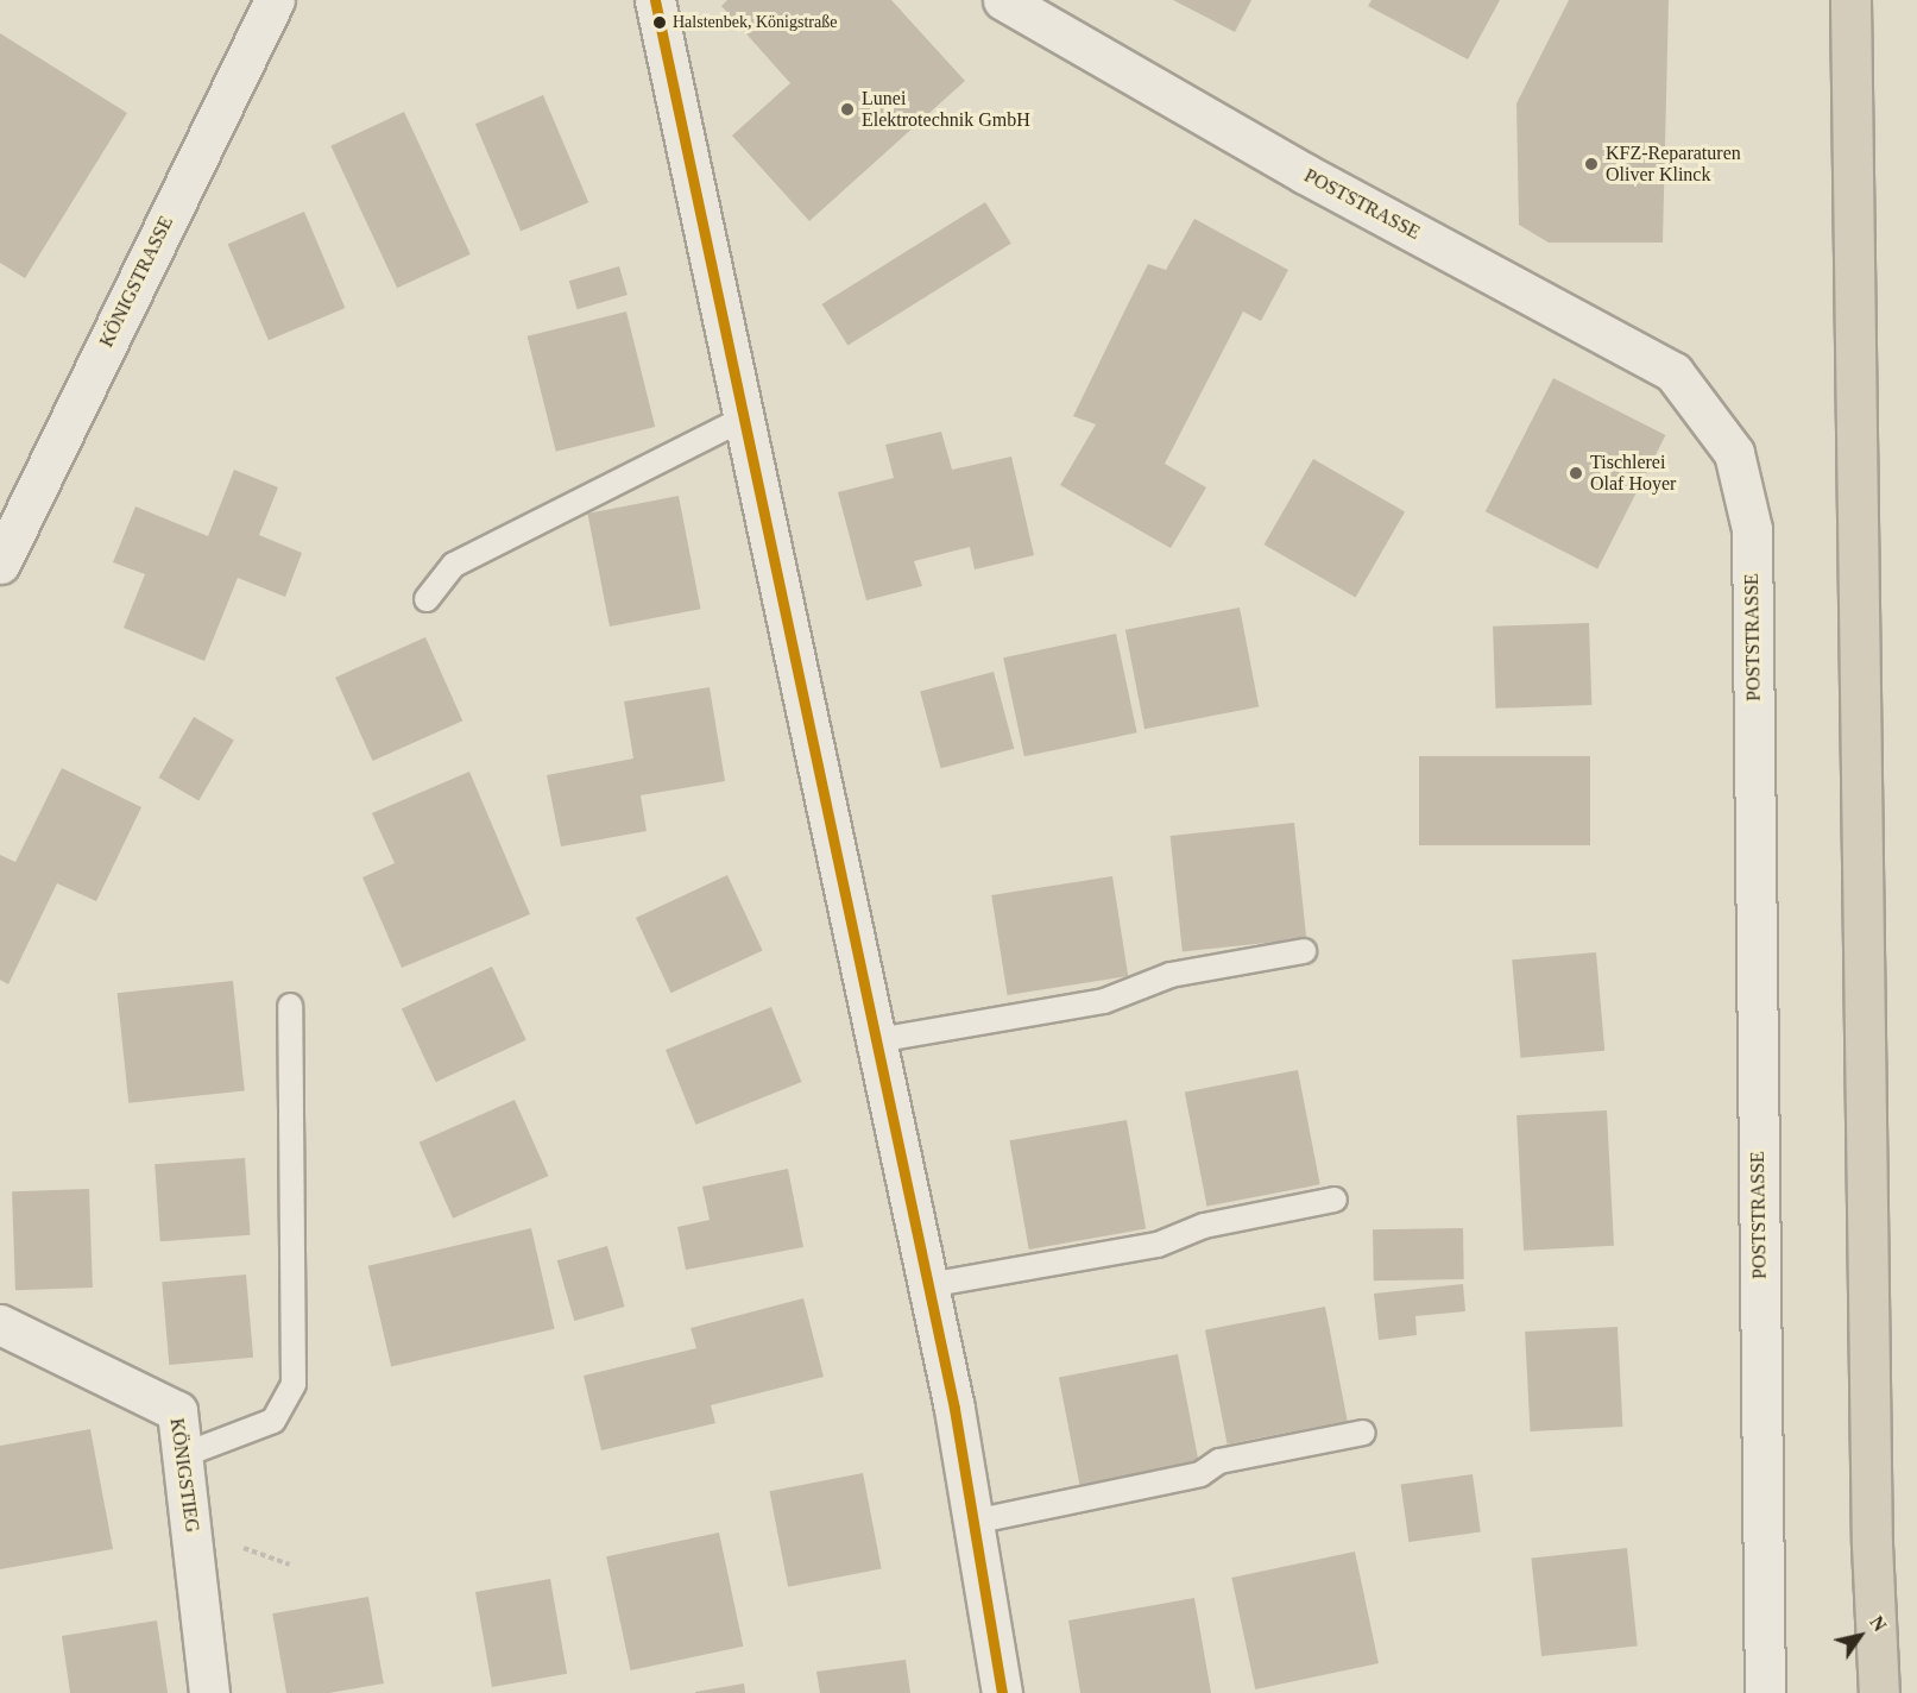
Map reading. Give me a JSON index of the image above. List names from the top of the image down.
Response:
{
  "streets": {
    "street": ["POSTSTRASSE", "KÖNIGSTRASSE", "KÖNIGSTIEG"]
  },
  "places": [
    "Halstenbek, Königstraße",
    "Lunei Elektrotechnik GmbH",
    "KFZ-Reparaturen Oliver Klinck",
    "Tischlerei Olaf Hoyer"
  ],
  "north": "top right"
}
